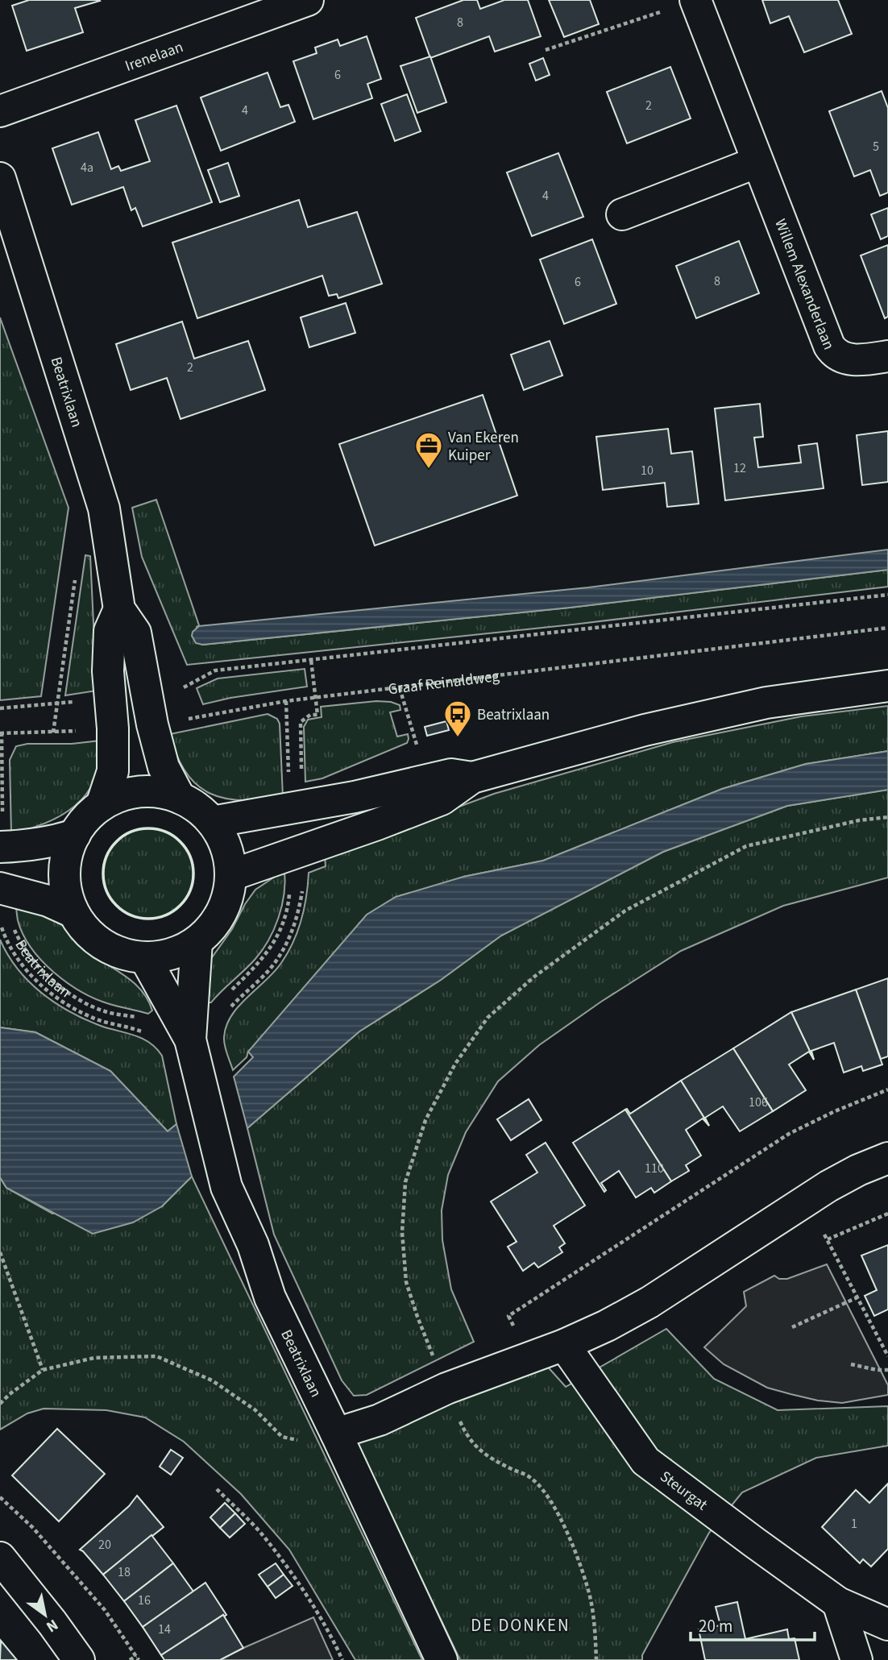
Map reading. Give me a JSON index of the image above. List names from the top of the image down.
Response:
{
  "streets": {
    "street": [
      "Irenelaan",
      "Willem Alexanderlaan",
      "Beatrixlaan",
      "Steurgat"
    ],
    "path": ["Graaf Reinaldweg"]
  },
  "crossings": [
    ["Beatrixlaan", "Graaf Reinaldweg"]
  ],
  "districts": ["DE DONKEN"],
  "places": {
    "office": ["Van Ekeren Kuiper"],
    "bus stop": ["Beatrixlaan"]
  },
  "house_numbers": [
    "8",
    "6",
    "2",
    "4",
    "5",
    "4a",
    "4",
    "8",
    "6",
    "2",
    "12",
    "10",
    "106",
    "110",
    "1",
    "20",
    "18",
    "16",
    "14"
  ],
  "scale_bar": "20 m",
  "north": "bottom right"
}
